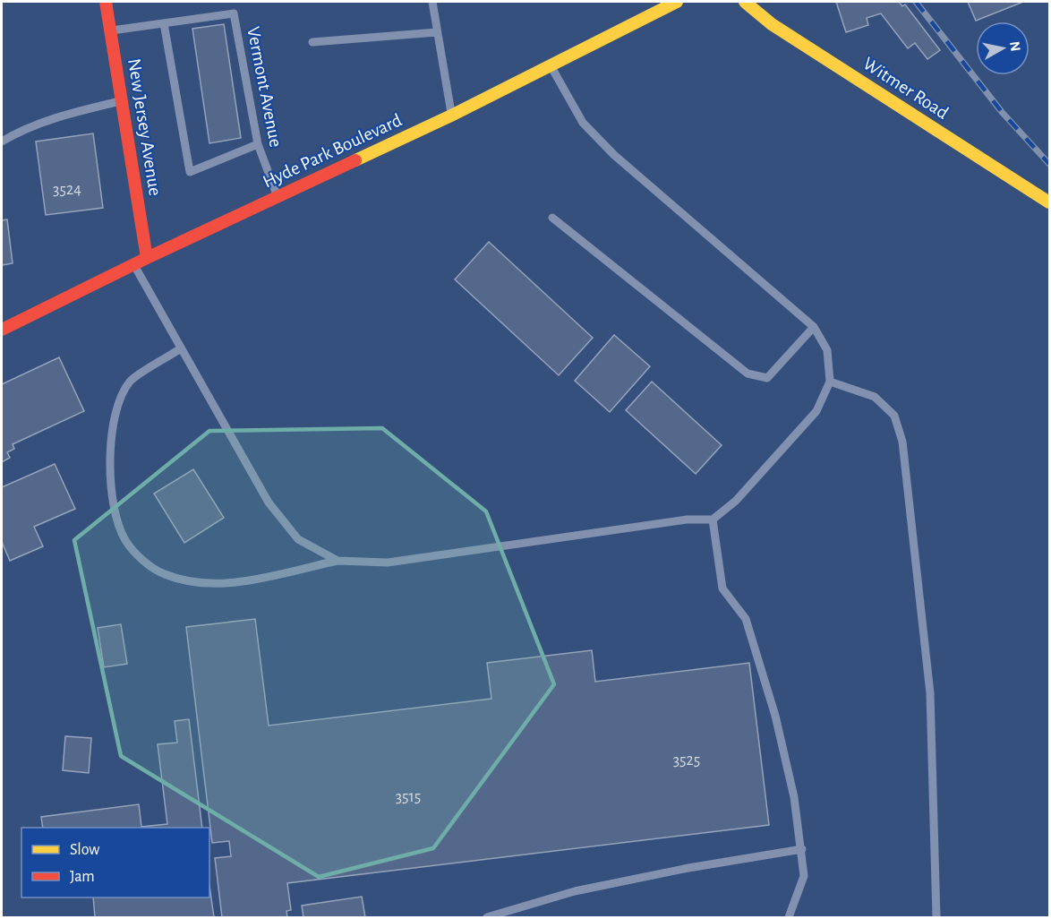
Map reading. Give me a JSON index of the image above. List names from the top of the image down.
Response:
{
  "streets": {
    "main road": ["Witmer Road", "New Jersey Avenue", "Hyde Park Boulevard"],
    "lane": ["Vermont Avenue"]
  },
  "crossings": [
    ["Vermont Avenue", "Hyde Park Boulevard"],
    ["New Jersey Avenue", "Hyde Park Boulevard"]
  ],
  "house_numbers": ["3524", "3525", "3515"],
  "legend": ["Slow", "Jam"],
  "north": "right"
}
